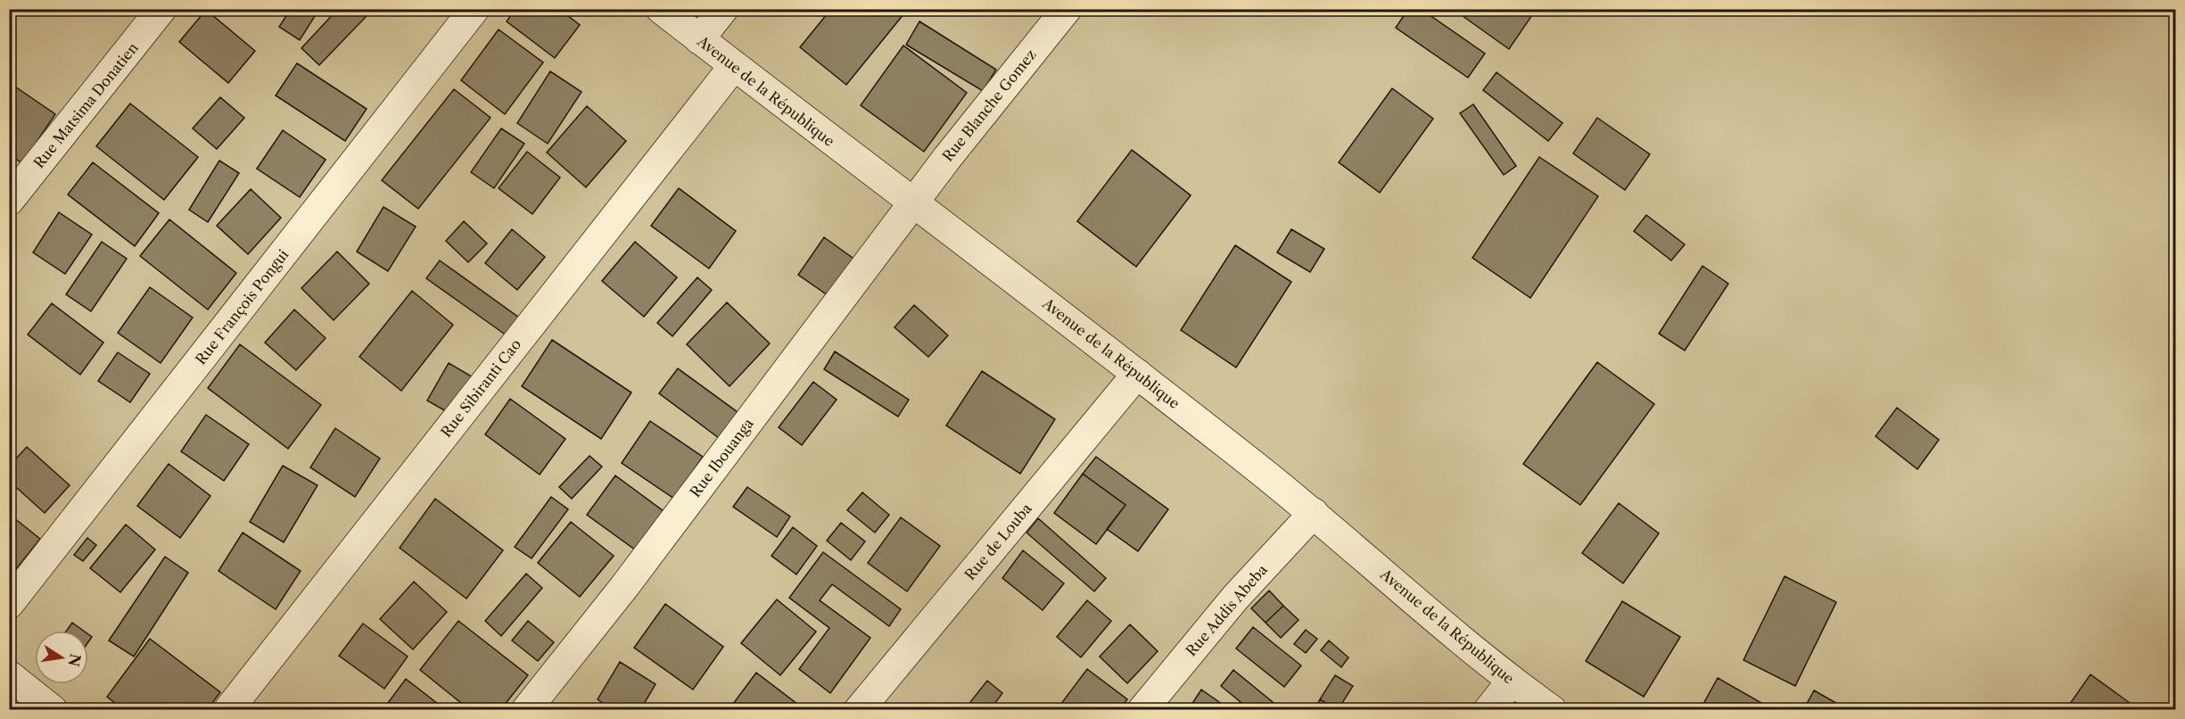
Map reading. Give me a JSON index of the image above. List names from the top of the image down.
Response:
{
  "streets": {
    "street": [
      "Avenue de la République",
      "Rue Matsima Donatien",
      "Rue Blanche Gomez",
      "Rue François Pongui",
      "Rue Sibiranti Cao",
      "Rue Ibouanga",
      "Rue de Louba",
      "Rue Addis Abeba"
    ]
  },
  "crossings": [
    ["Avenue de la République", "Rue Blanche Gomez"],
    ["Avenue de la République", "Rue Sibiranti Cao"],
    ["Avenue de la République", "Rue Ibouanga"],
    ["Avenue de la République", "Rue de Louba"],
    ["Avenue de la République", "Rue Addis Abeba"],
    ["Rue Blanche Gomez", "Rue Ibouanga"]
  ],
  "north": "right"
}
